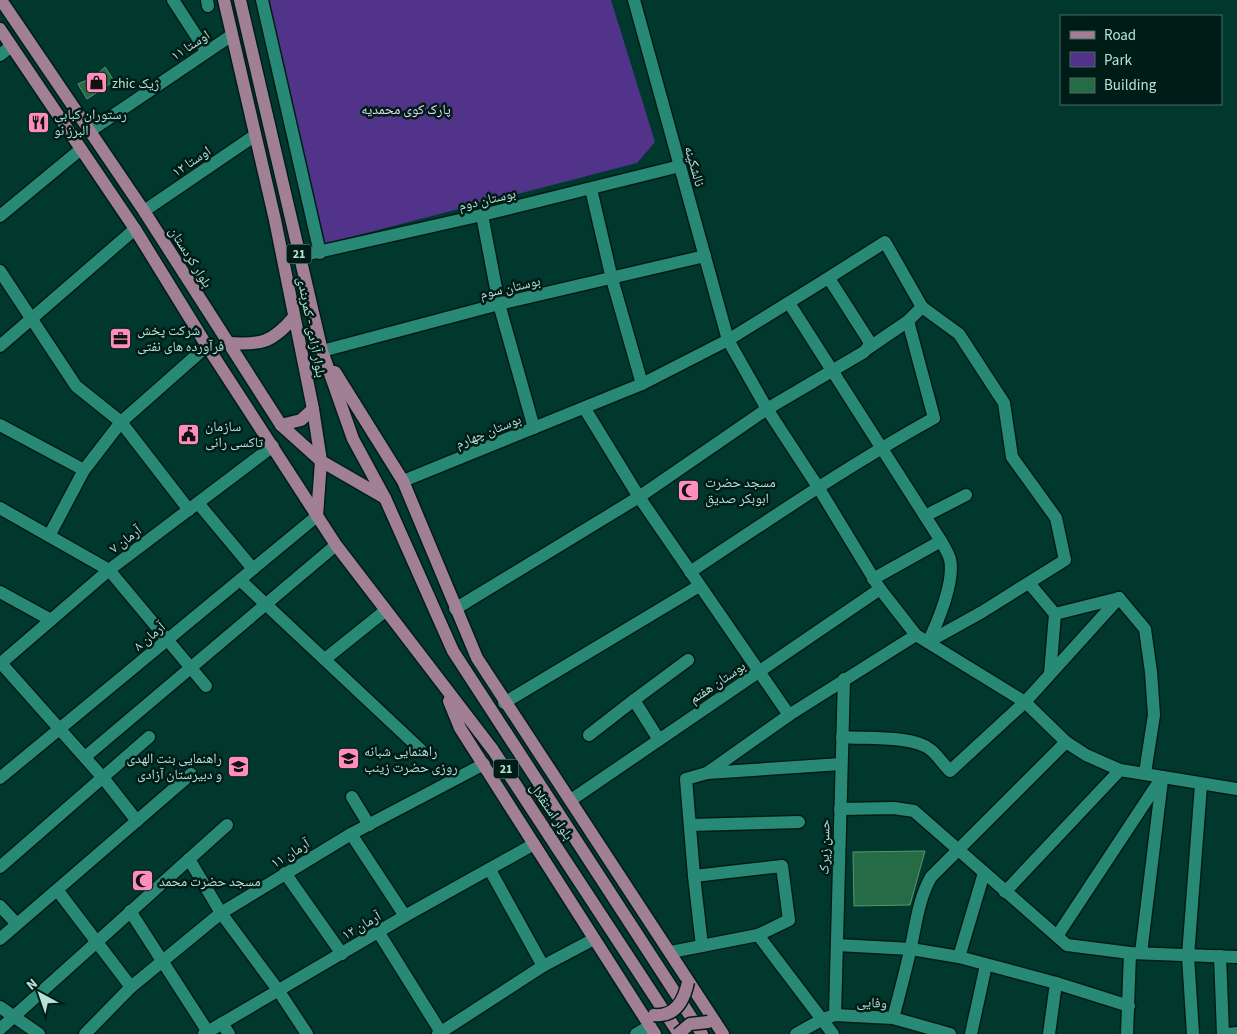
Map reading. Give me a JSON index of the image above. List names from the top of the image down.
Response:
{
  "streets": {
    "main road": [
      "21",
      "بلوار کردستان",
      "بلوار آزادی - کمربندی",
      "بلوار استقلال"
    ],
    "street": [
      "اوستا ۱۱",
      "اوستا ۱۲",
      "نالشکینه",
      "بوستان دوم",
      "بوستان سوم",
      "بوستان چهارم",
      "آرمان ۷",
      "آرمان ۸",
      "بوستان هفتم",
      "حسن زیرک",
      "آرمان ۱۱",
      "آرمان ۱۲",
      "وفایی"
    ]
  },
  "crossings": [
    ["اوستا ۱۱", "بلوار کردستان"],
    ["اوستا ۱۱", "بلوار آزادی - کمربندی"],
    ["اوستا ۱۲", "بلوار کردستان"],
    ["اوستا ۱۲", "بلوار آزادی - کمربندی"],
    ["نالشکینه", "بوستان دوم"],
    ["نالشکینه", "بوستان سوم"],
    ["نالشکینه", "بوستان چهارم"],
    ["نالشکینه", "بوستان هفتم"],
    ["بوستان دوم", "بلوار آزادی - کمربندی"],
    ["21", "بلوار استقلال"],
    ["بلوار کردستان", "بلوار آزادی - کمربندی"],
    ["بلوار کردستان", "بلوار استقلال"],
    ["بوستان سوم", "بلوار آزادی - کمربندی"],
    ["بلوار آزادی - کمربندی", "آرمان ۸"],
    ["بلوار آزادی - کمربندی", "بلوار استقلال"],
    ["آرمان ۸", "بلوار استقلال"],
    ["حسن زیرک", "وفایی"]
  ],
  "parks": ["پارک کوی محمدیه"],
  "places": {
    "shop": ["zhic ژیک"],
    "restaurant": ["رستوران کبابی البرز نو"],
    "office": ["شرکت پخش فرآورده های نفتی"],
    "public building": ["سازمان تاکسی رانی"],
    "mosque": ["مسجد حضرت ابوبکر صدیق", "مسجد حضرت محمد"],
    "school or university": ["راهنمایی شبانه روزی حضرت زینب", "راهنمایی بنت الهدی و دبیرستان آزادی"]
  },
  "legend": ["Road", "Park", "Building"],
  "north": "top left"
}
